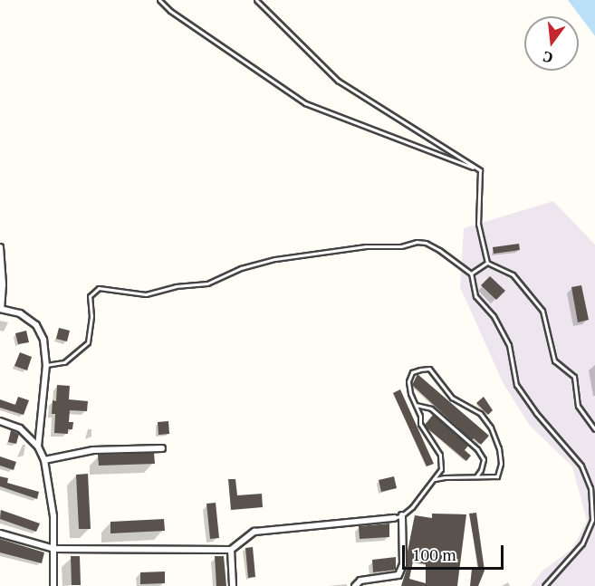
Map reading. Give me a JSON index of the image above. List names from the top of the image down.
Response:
{
  "scale_bar": "100 m",
  "north": "bottom"
}
